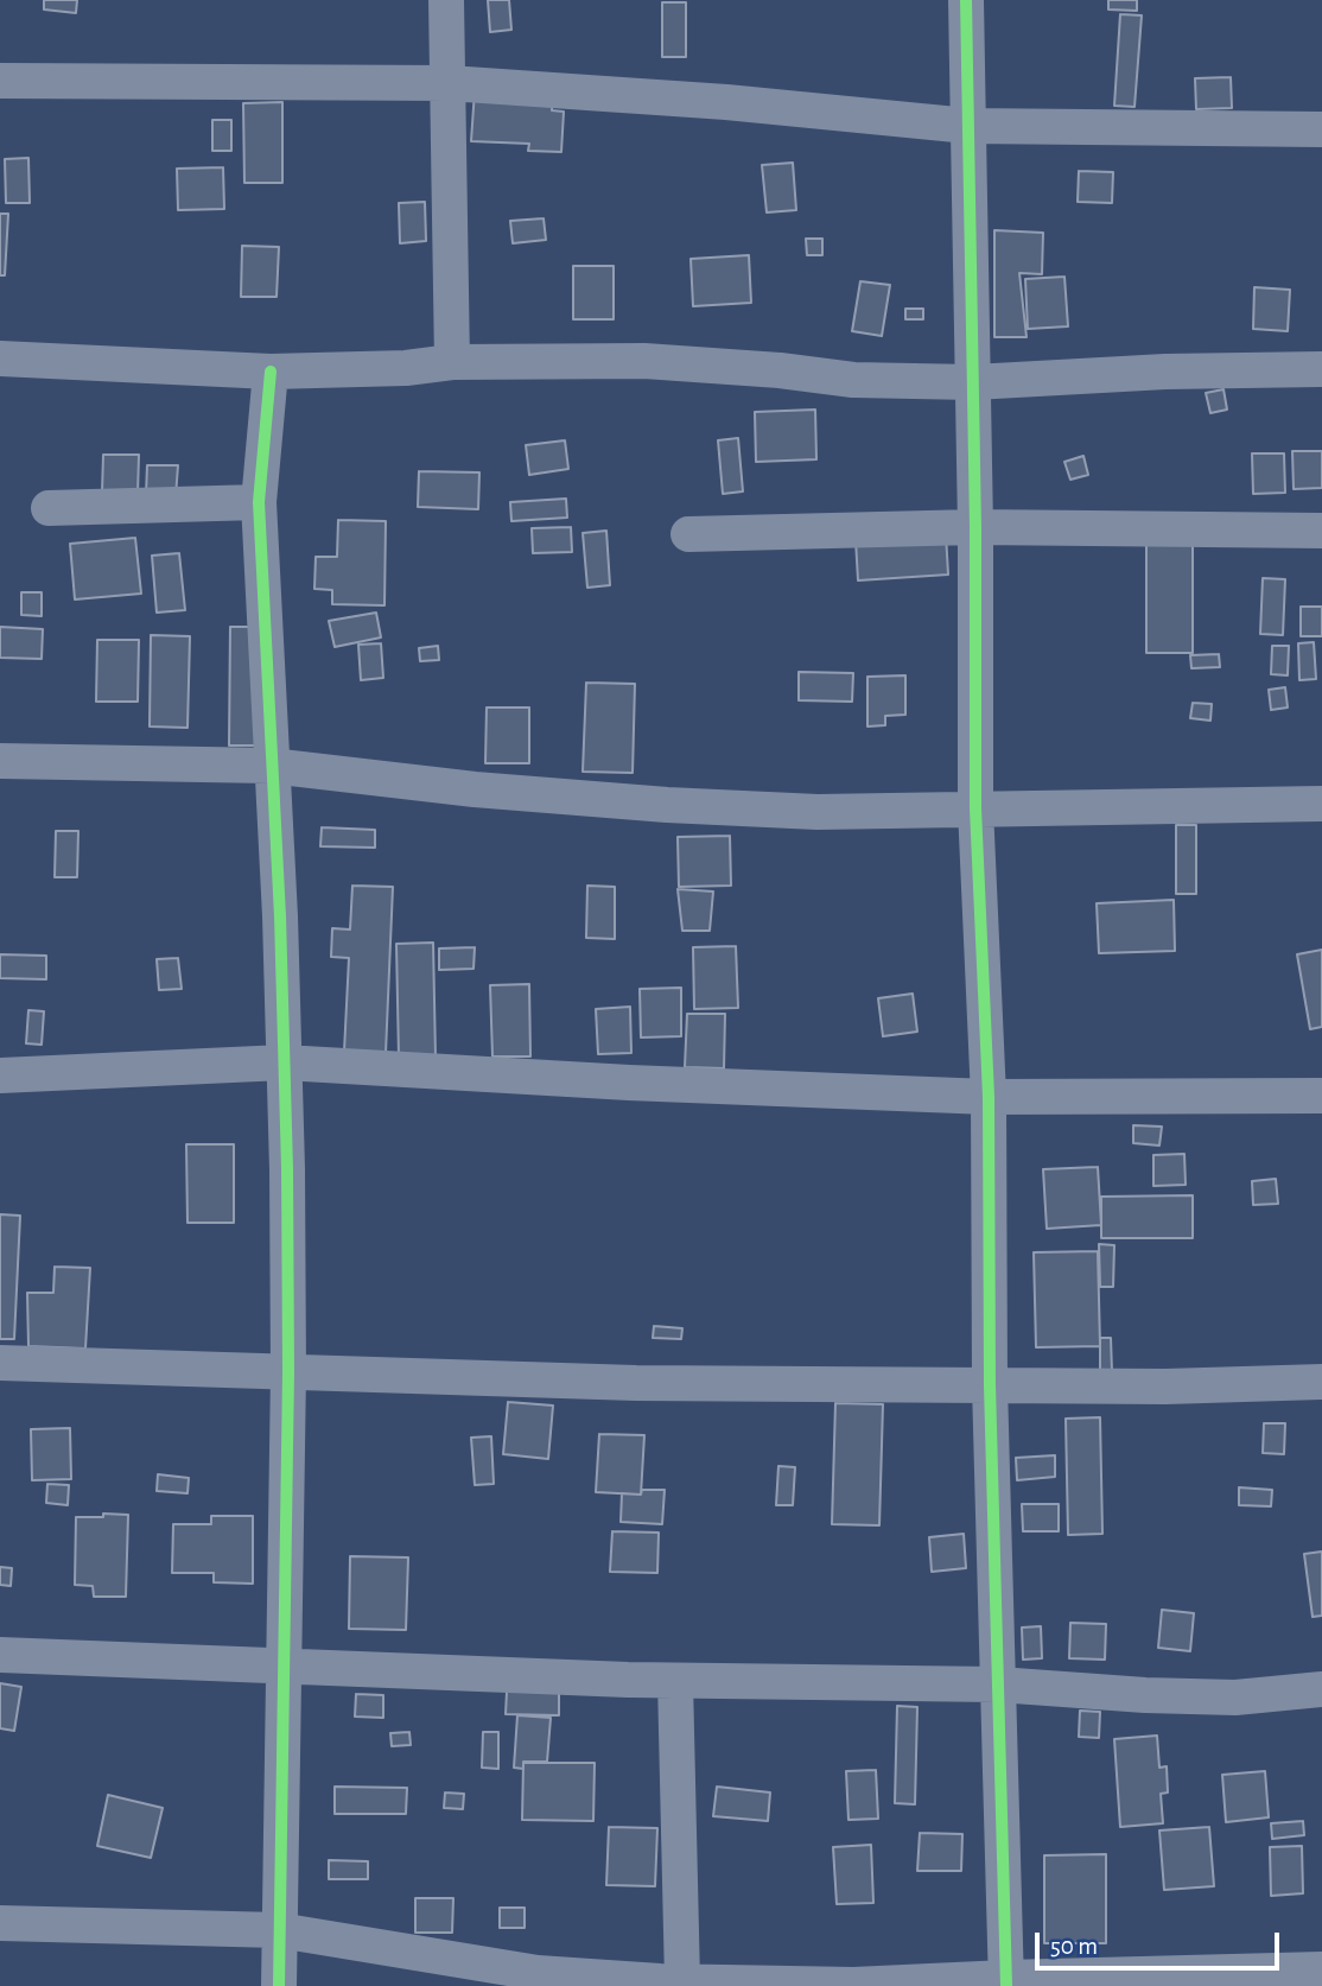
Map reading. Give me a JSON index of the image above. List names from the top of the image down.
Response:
{
  "scale_bar": "50 m"
}
